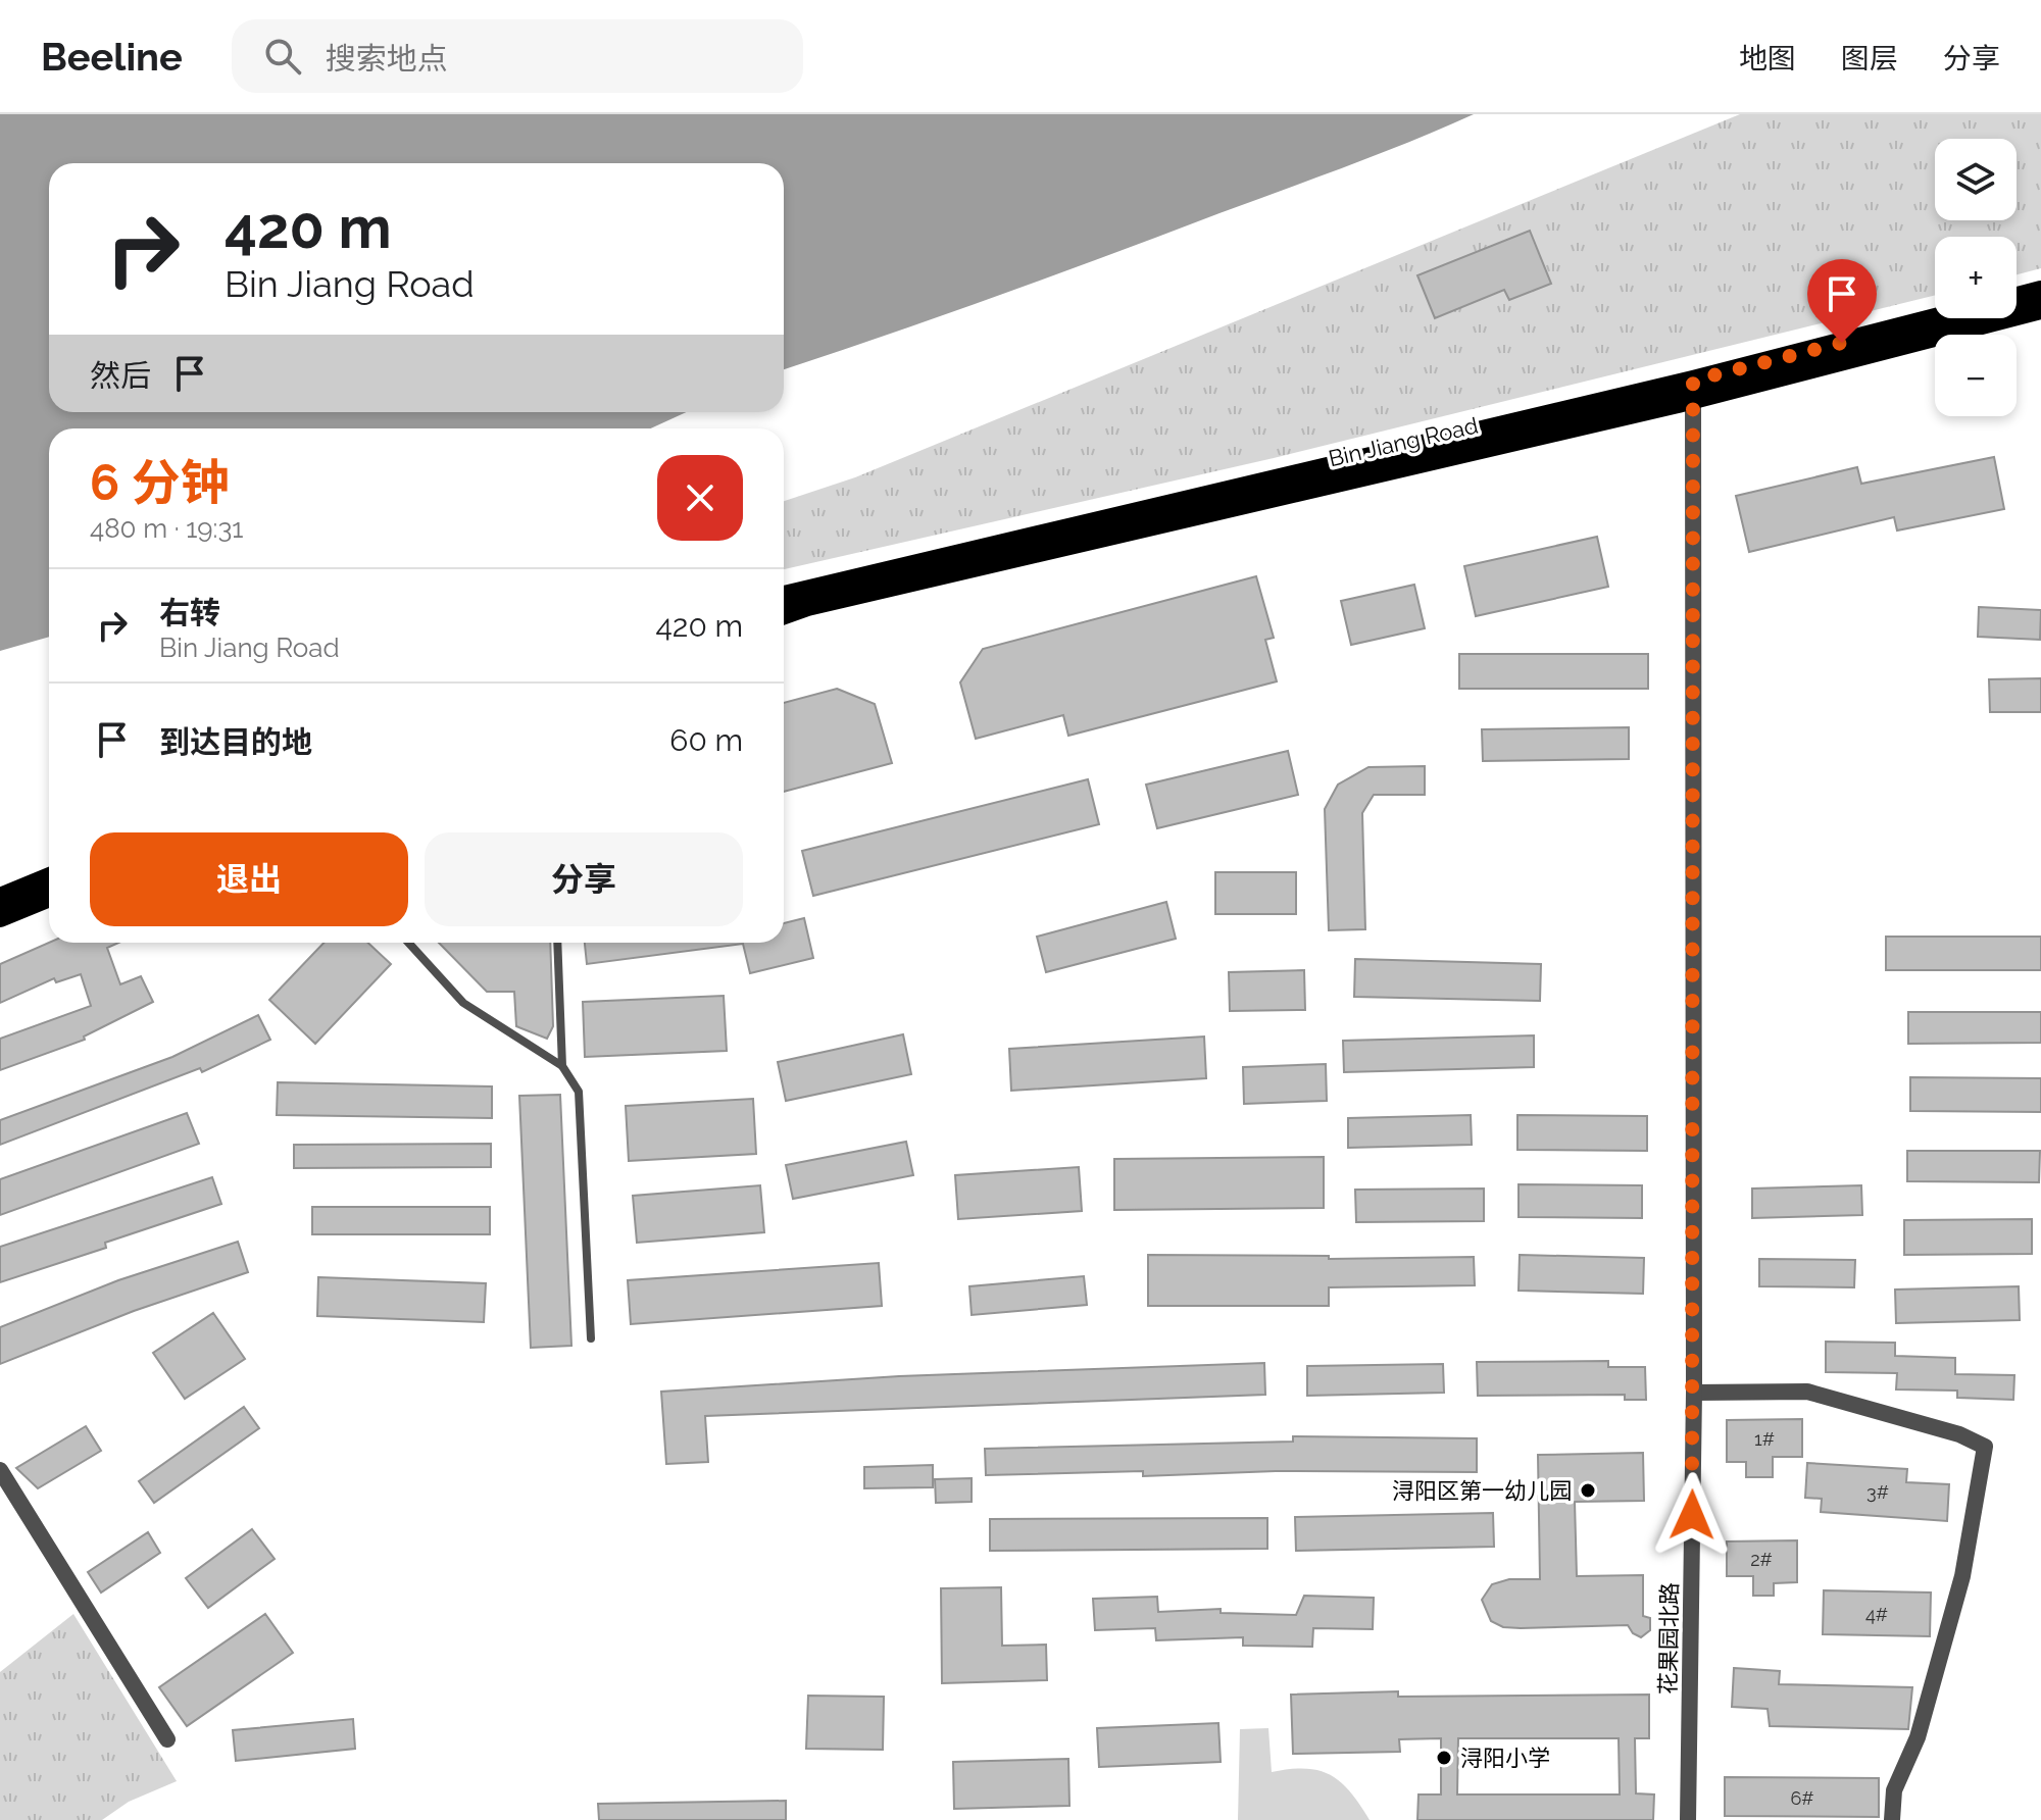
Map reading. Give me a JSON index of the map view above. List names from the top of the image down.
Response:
{
  "streets": {
    "main road": ["Bin Jiang Road"],
    "street": ["花果园北路"]
  },
  "crossings": [
    ["Bin Jiang Road", "花果园北路"]
  ],
  "places": ["浔阳区第一幼儿园", "浔阳小学"],
  "house_numbers": [
    "1#",
    "3#",
    "2#",
    "4#",
    "6#"
  ],
  "page": {
    "header": "Beeline",
    "search": "搜索地点",
    "nav": ["地图", "图层", "分享"],
    "map_buttons": ["+", "−"],
    "turn": ["420 m", "Bin Jiang Road"],
    "then": "然后",
    "heading": ["6 分钟", "480 m · 19:31"],
    "list": [
      {
        "name": "右转",
        "note": "Bin Jiang Road",
        "value": "420 m"
      },
      {
        "name": "到达目的地",
        "value": "60 m"
      }
    ],
    "buttons": ["退出", "分享"]
  }
}
